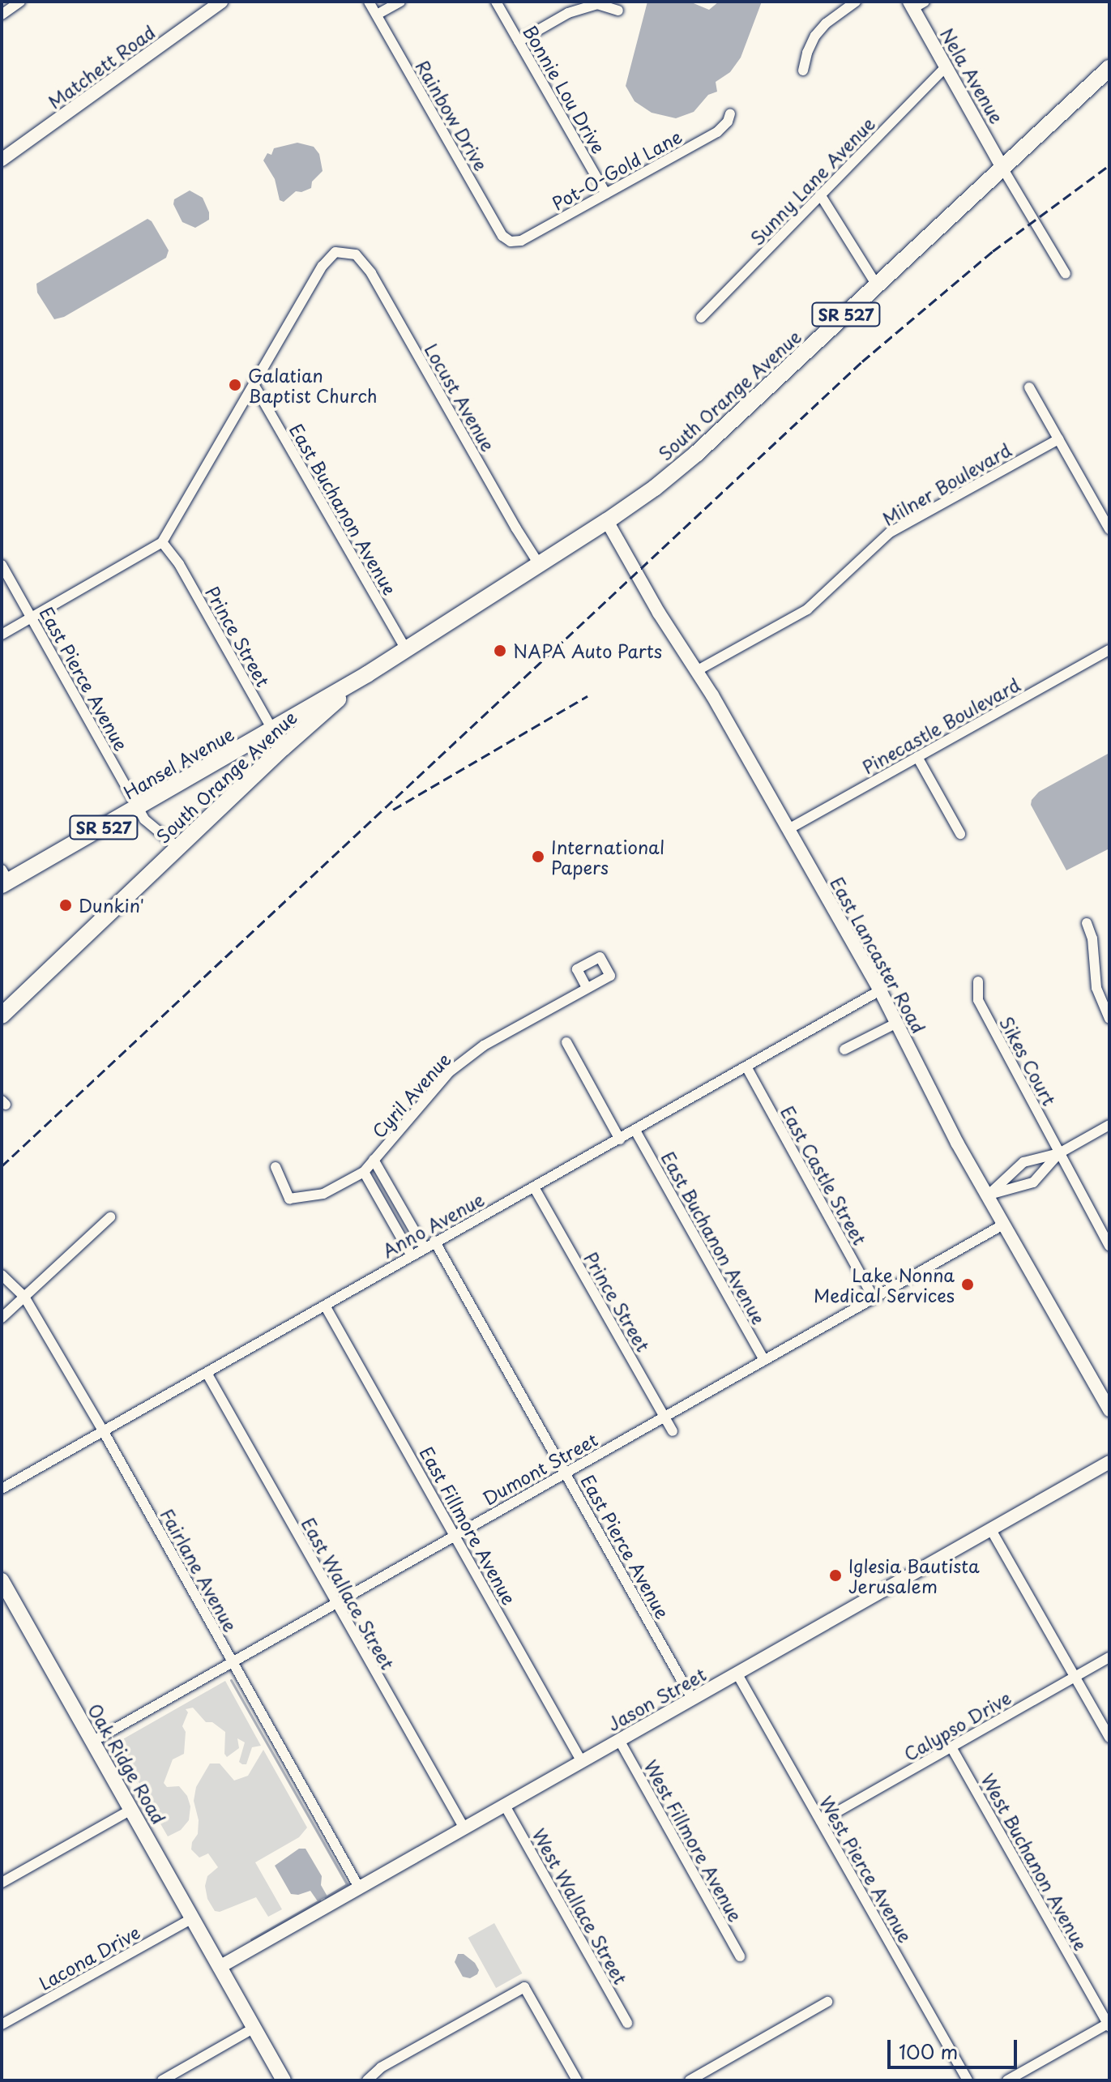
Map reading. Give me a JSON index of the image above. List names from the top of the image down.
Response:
{
  "streets": {
    "main road": [
      "SR 527",
      "South Orange Avenue",
      "Hansel Avenue",
      "Oak Ridge Road"
    ],
    "street": [
      "Matchett Road",
      "Nela Avenue",
      "Bonnie Lou Drive",
      "Rainbow Drive",
      "Pot-O-Gold Lane",
      "Sunny Lane Avenue",
      "Locust Avenue",
      "Milner Boulevard",
      "East Buchanon Avenue",
      "Prince Street",
      "East Pierce Avenue",
      "Pinecastle Boulevard",
      "East Lancaster Road",
      "Sikes Court",
      "Cyril Avenue",
      "East Castle Street",
      "Anno Avenue",
      "Dumont Street",
      "East Fillmore Avenue",
      "Fairlane Avenue",
      "East Wallace Street",
      "Jason Street",
      "Calypso Drive",
      "West Fillmore Avenue",
      "West Buchanon Avenue",
      "West Pierce Avenue",
      "West Wallace Street",
      "Lacona Drive"
    ]
  },
  "crossings": [
    ["Nela Avenue", "Sunny Lane Avenue"],
    ["Nela Avenue", "South Orange Avenue"],
    ["Bonnie Lou Drive", "Pot-O-Gold Lane"],
    ["Rainbow Drive", "Pot-O-Gold Lane"],
    ["South Orange Avenue", "Locust Avenue"],
    ["South Orange Avenue", "East Buchanon Avenue"],
    ["South Orange Avenue", "Prince Street"],
    ["South Orange Avenue", "East Pierce Avenue"],
    ["South Orange Avenue", "Hansel Avenue"],
    ["South Orange Avenue", "East Lancaster Road"],
    ["Locust Avenue", "East Buchanon Avenue"],
    ["Milner Boulevard", "East Lancaster Road"],
    ["East Buchanon Avenue", "Anno Avenue"],
    ["East Buchanon Avenue", "Dumont Street"],
    ["Prince Street", "Hansel Avenue"],
    ["Prince Street", "Anno Avenue"],
    ["Prince Street", "Dumont Street"],
    ["East Pierce Avenue", "Hansel Avenue"],
    ["East Pierce Avenue", "Anno Avenue"],
    ["East Pierce Avenue", "Dumont Street"],
    ["East Pierce Avenue", "Jason Street"],
    ["Pinecastle Boulevard", "East Lancaster Road"],
    ["East Lancaster Road", "Anno Avenue"],
    ["East Lancaster Road", "Dumont Street"],
    ["East Castle Street", "Anno Avenue"],
    ["East Castle Street", "Dumont Street"],
    ["Anno Avenue", "East Fillmore Avenue"],
    ["Anno Avenue", "Fairlane Avenue"],
    ["Anno Avenue", "East Wallace Street"],
    ["Dumont Street", "East Fillmore Avenue"],
    ["Dumont Street", "Fairlane Avenue"],
    ["Dumont Street", "East Wallace Street"],
    ["Dumont Street", "Oak Ridge Road"],
    ["East Fillmore Avenue", "Jason Street"],
    ["Fairlane Avenue", "Jason Street"],
    ["East Wallace Street", "Jason Street"],
    ["Jason Street", "Oak Ridge Road"],
    ["Jason Street", "West Fillmore Avenue"],
    ["Jason Street", "West Pierce Avenue"],
    ["Jason Street", "West Wallace Street"],
    ["Calypso Drive", "West Buchanon Avenue"],
    ["Calypso Drive", "West Pierce Avenue"],
    ["Oak Ridge Road", "Lacona Drive"]
  ],
  "places": [
    "Galatian Baptist Church",
    "NAPA Auto Parts",
    "International Papers",
    "Dunkin'",
    "Lake Nonna Medical Services",
    "Iglesia Bautista Jerusalem"
  ],
  "scale_bar": "100 m"
}
